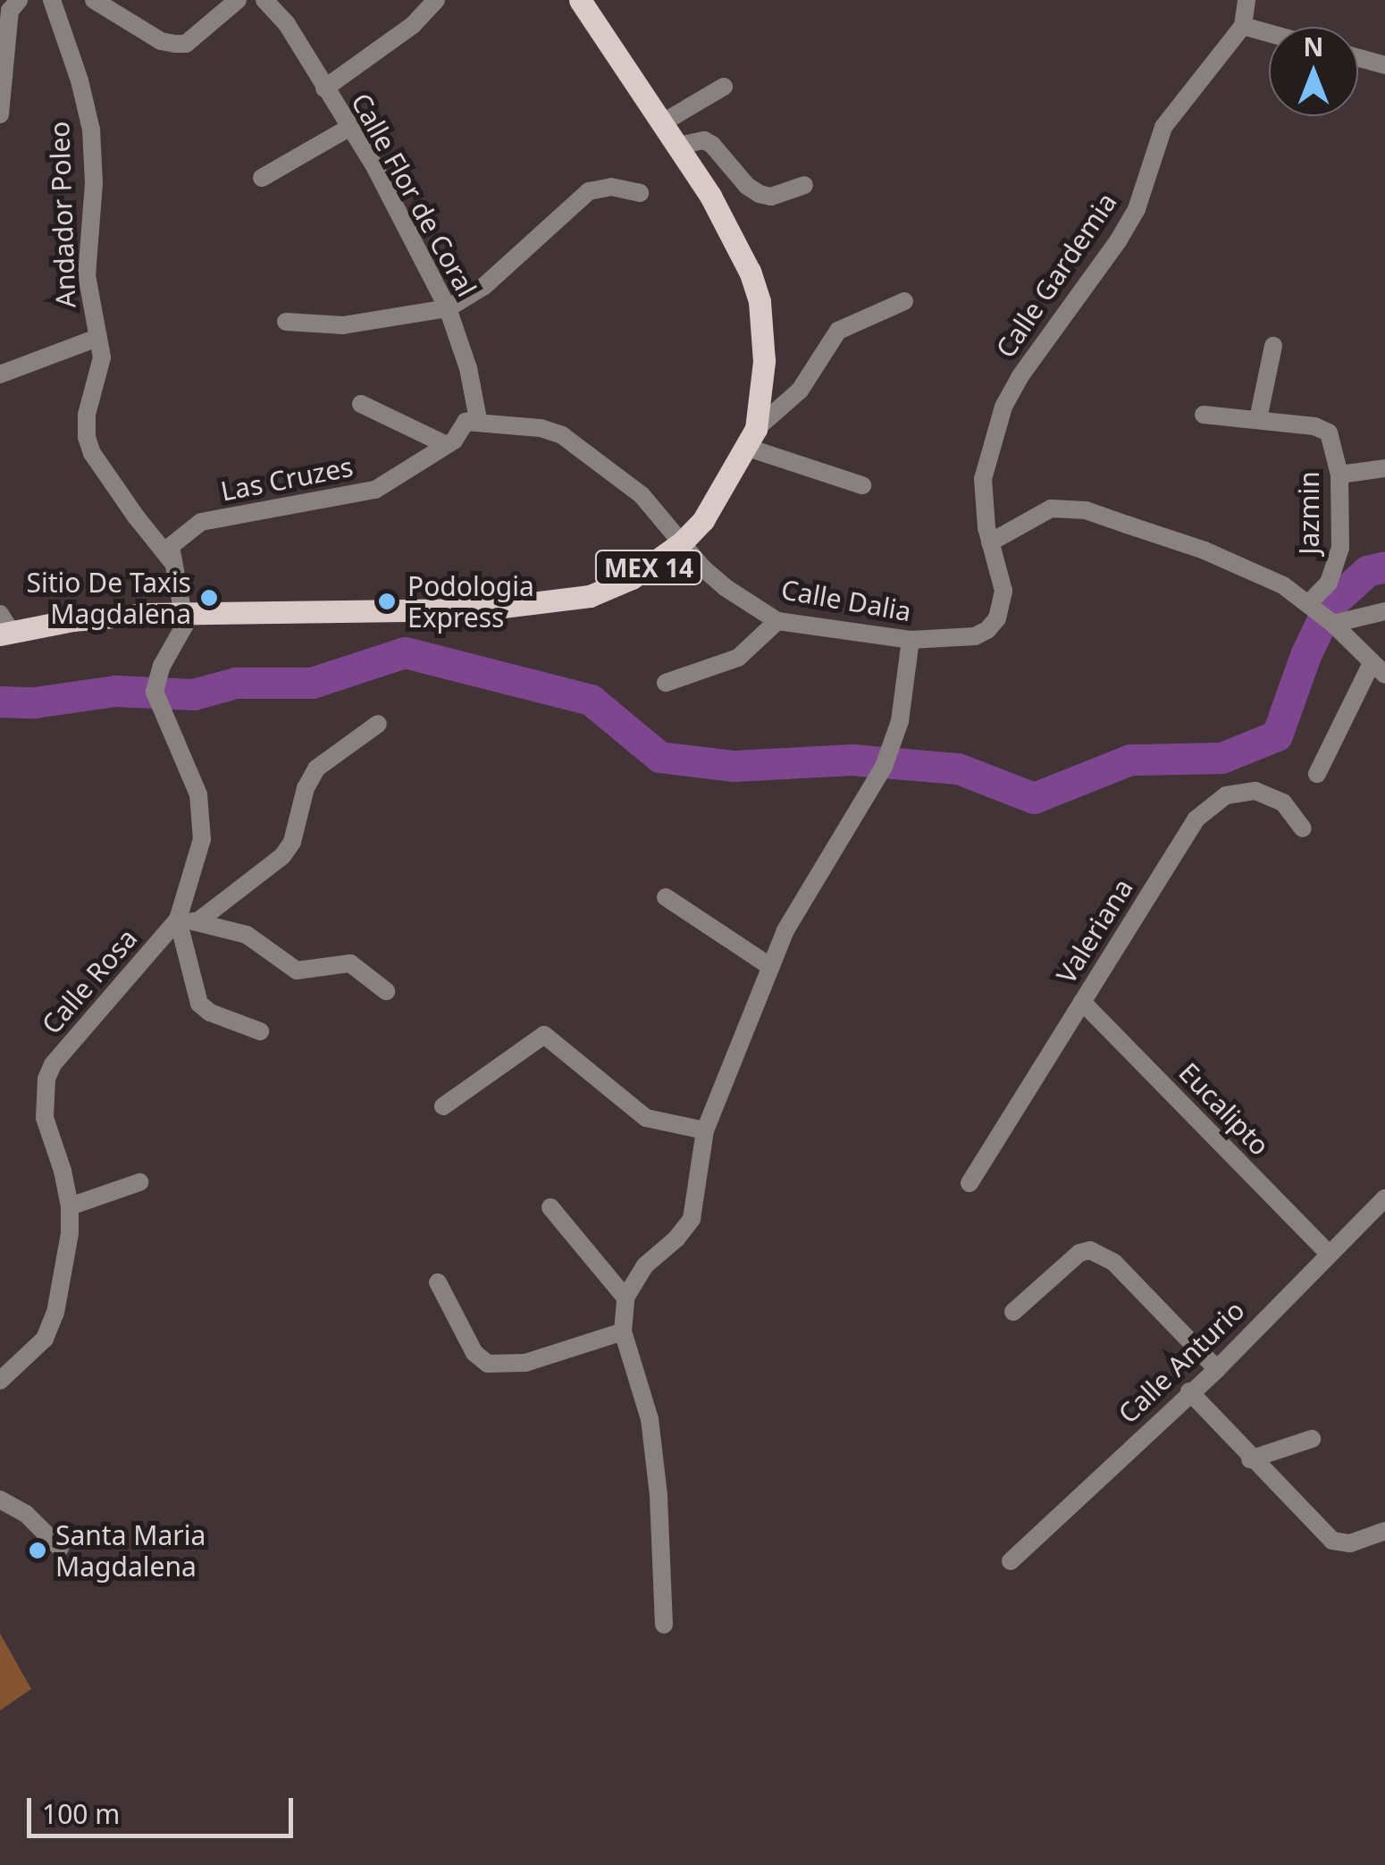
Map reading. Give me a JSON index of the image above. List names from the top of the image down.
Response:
{
  "streets": {
    "main road": ["MEX 14"],
    "street": [
      "Calle Flor de Coral",
      "Andador Poleo",
      "Calle Gardemia",
      "Las Cruzes",
      "Jazmin",
      "Calle Dalia",
      "Valeriana",
      "Calle Rosa",
      "Eucalipto",
      "Calle Anturio"
    ]
  },
  "crossings": [
    ["Calle Flor de Coral", "Las Cruzes"],
    ["Calle Flor de Coral", "Calle Dalia"],
    ["Andador Poleo", "Las Cruzes"],
    ["Calle Gardemia", "Calle Dalia"],
    ["Las Cruzes", "Calle Dalia"],
    ["MEX 14", "Calle Dalia"],
    ["MEX 14", "Calle Rosa"],
    ["Valeriana", "Eucalipto"],
    ["Eucalipto", "Calle Anturio"]
  ],
  "places": ["Sitio De Taxis Magdalena", "Podologia Express", "Santa Maria Magdalena"],
  "scale_bar": "100 m",
  "north": "top"
}
